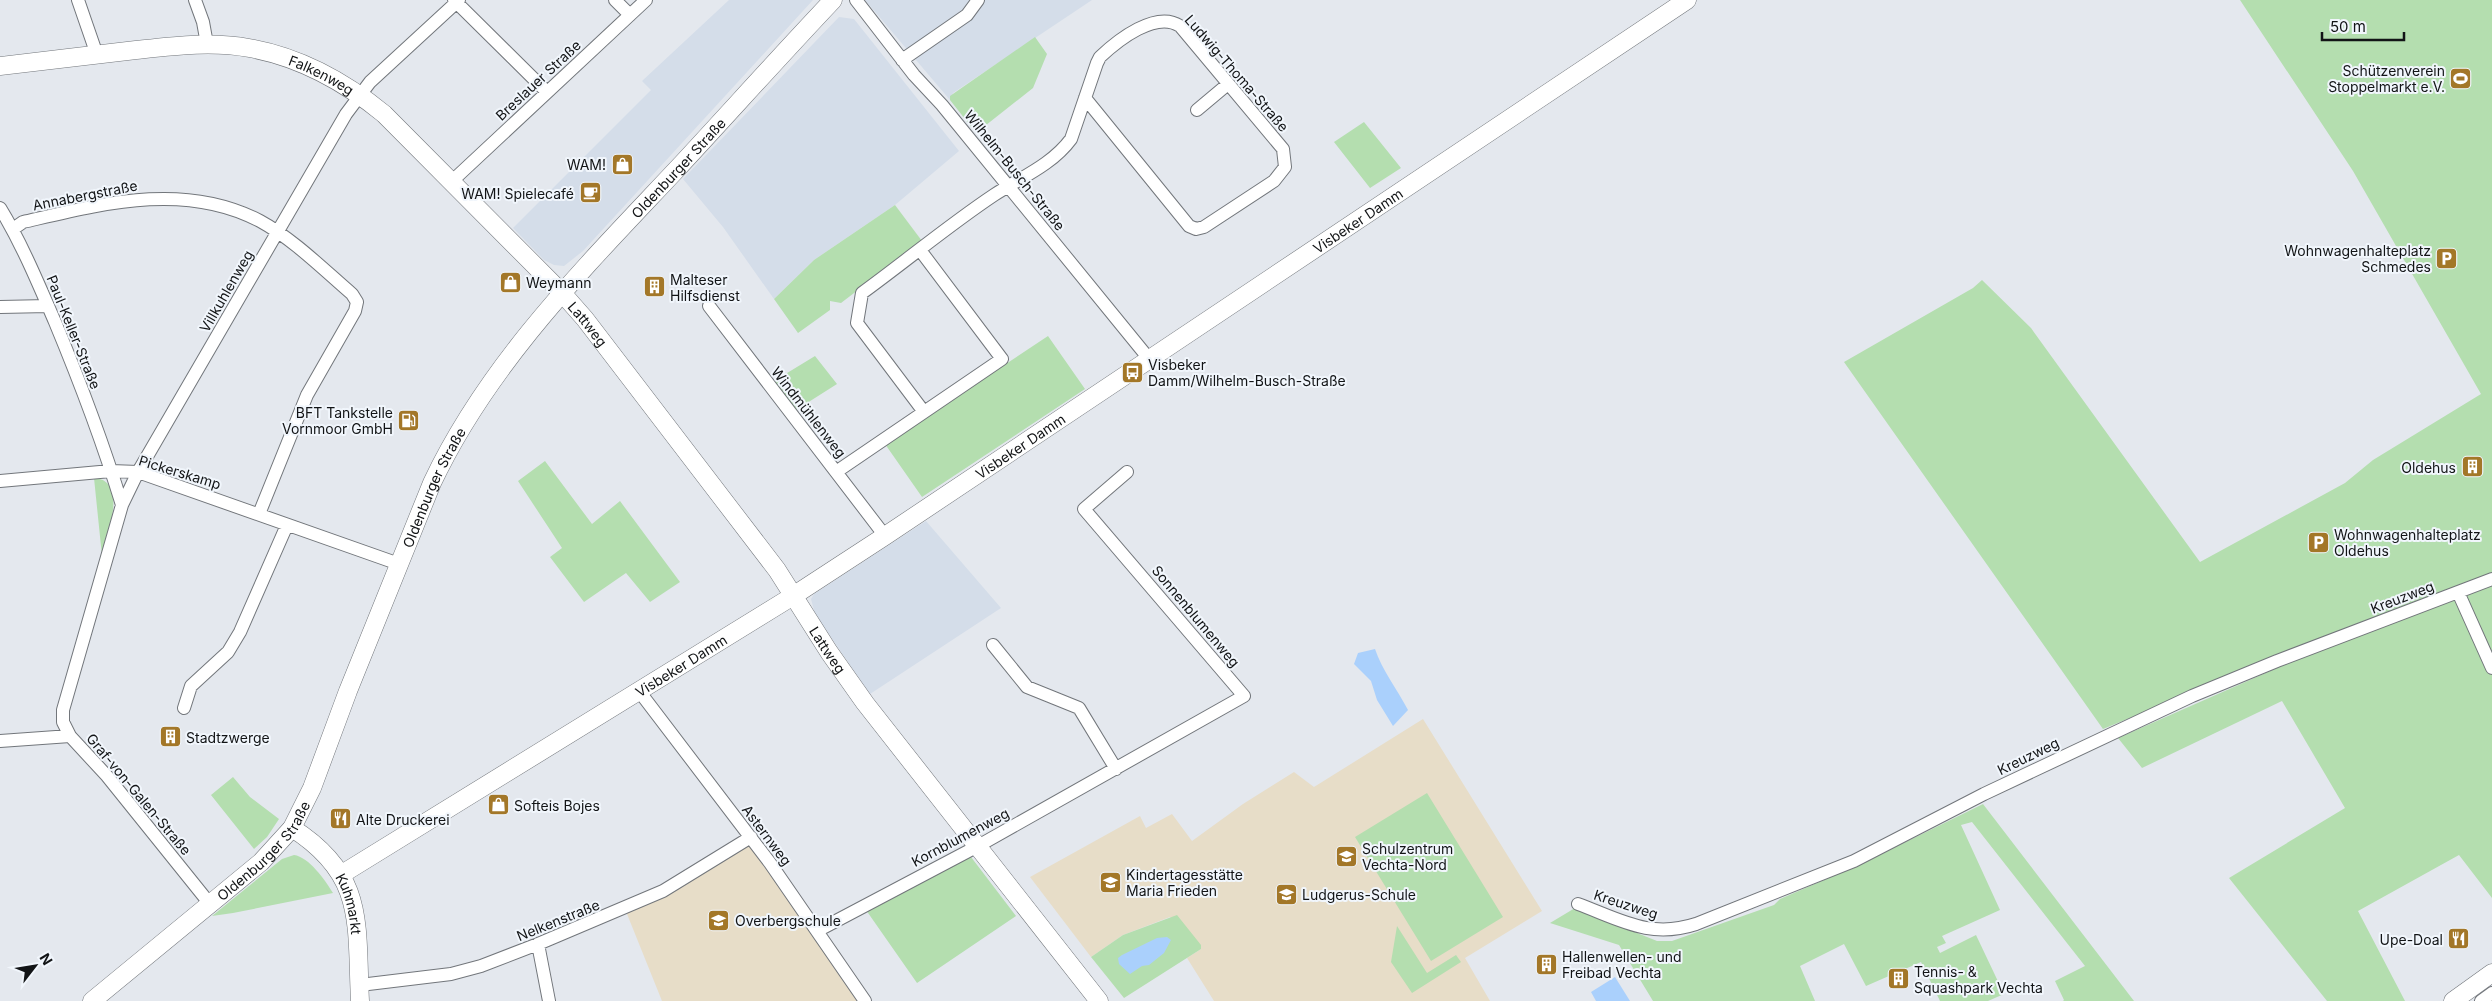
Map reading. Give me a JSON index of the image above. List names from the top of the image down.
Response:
{
  "streets": {
    "street": [
      "Ludwig-Thoma-Straße",
      "Falkenweg",
      "Breslauer Straße",
      "Oldenburger Straße",
      "Wilhelm-Busch-Straße",
      "Annabergstraße",
      "Visbeker Damm",
      "Villkuhlenweg",
      "Lattweg",
      "Paul-Keller-Straße",
      "Windmühlenweg",
      "Pickerskamp",
      "Kreuzweg",
      "Sonnenblumenweg",
      "Graf-von-Galen-Straße",
      "Asternweg",
      "Kornblumenweg",
      "Kuhmarkt",
      "Nelkenstraße"
    ]
  },
  "crossings": [
    ["Ludwig-Thoma-Straße", "Wilhelm-Busch-Straße"],
    ["Falkenweg", "Breslauer Straße"],
    ["Falkenweg", "Oldenburger Straße"],
    ["Falkenweg", "Villkuhlenweg"],
    ["Falkenweg", "Lattweg"],
    ["Oldenburger Straße", "Lattweg"],
    ["Oldenburger Straße", "Pickerskamp"],
    ["Oldenburger Straße", "Graf-von-Galen-Straße"],
    ["Oldenburger Straße", "Kuhmarkt"],
    ["Wilhelm-Busch-Straße", "Visbeker Damm"],
    ["Annabergstraße", "Villkuhlenweg"],
    ["Annabergstraße", "Paul-Keller-Straße"],
    ["Annabergstraße", "Pickerskamp"],
    ["Visbeker Damm", "Lattweg"],
    ["Visbeker Damm", "Windmühlenweg"],
    ["Visbeker Damm", "Asternweg"],
    ["Visbeker Damm", "Kuhmarkt"],
    ["Villkuhlenweg", "Pickerskamp"],
    ["Villkuhlenweg", "Graf-von-Galen-Straße"],
    ["Lattweg", "Kornblumenweg"],
    ["Paul-Keller-Straße", "Pickerskamp"],
    ["Sonnenblumenweg", "Kornblumenweg"],
    ["Asternweg", "Kornblumenweg"],
    ["Asternweg", "Nelkenstraße"],
    ["Kuhmarkt", "Nelkenstraße"]
  ],
  "places": {
    "sports": ["Schützenverein Stoppelmarkt e.V."],
    "shop": ["WAM!", "Weymann", "Softeis Bojes"],
    "cafe": ["WAM! Spielecafé"],
    "parking": ["Wohnwagenhalteplatz Schmedes", "Wohnwagenhalteplatz Oldehus"],
    "building": [
      "Malteser Hilfsdienst",
      "Oldehus",
      "Stadtzwerge",
      "Hallenwellen- und Freibad Vechta",
      "Tennis- & Squashpark Vechta"
    ],
    "bus stop": ["Visbeker Damm/Wilhelm-Busch-Straße"],
    "fuel station": ["BFT Tankstelle Vornmoor GmbH"],
    "restaurant": ["Alte Druckerei", "Upe-Doal"],
    "school or university": [
      "Schulzentrum Vechta-Nord",
      "Kindertagesstätte Maria Frieden",
      "Ludgerus-Schule",
      "Overbergschule"
    ]
  },
  "scale_bar": "50 m",
  "north": "top right"
}
